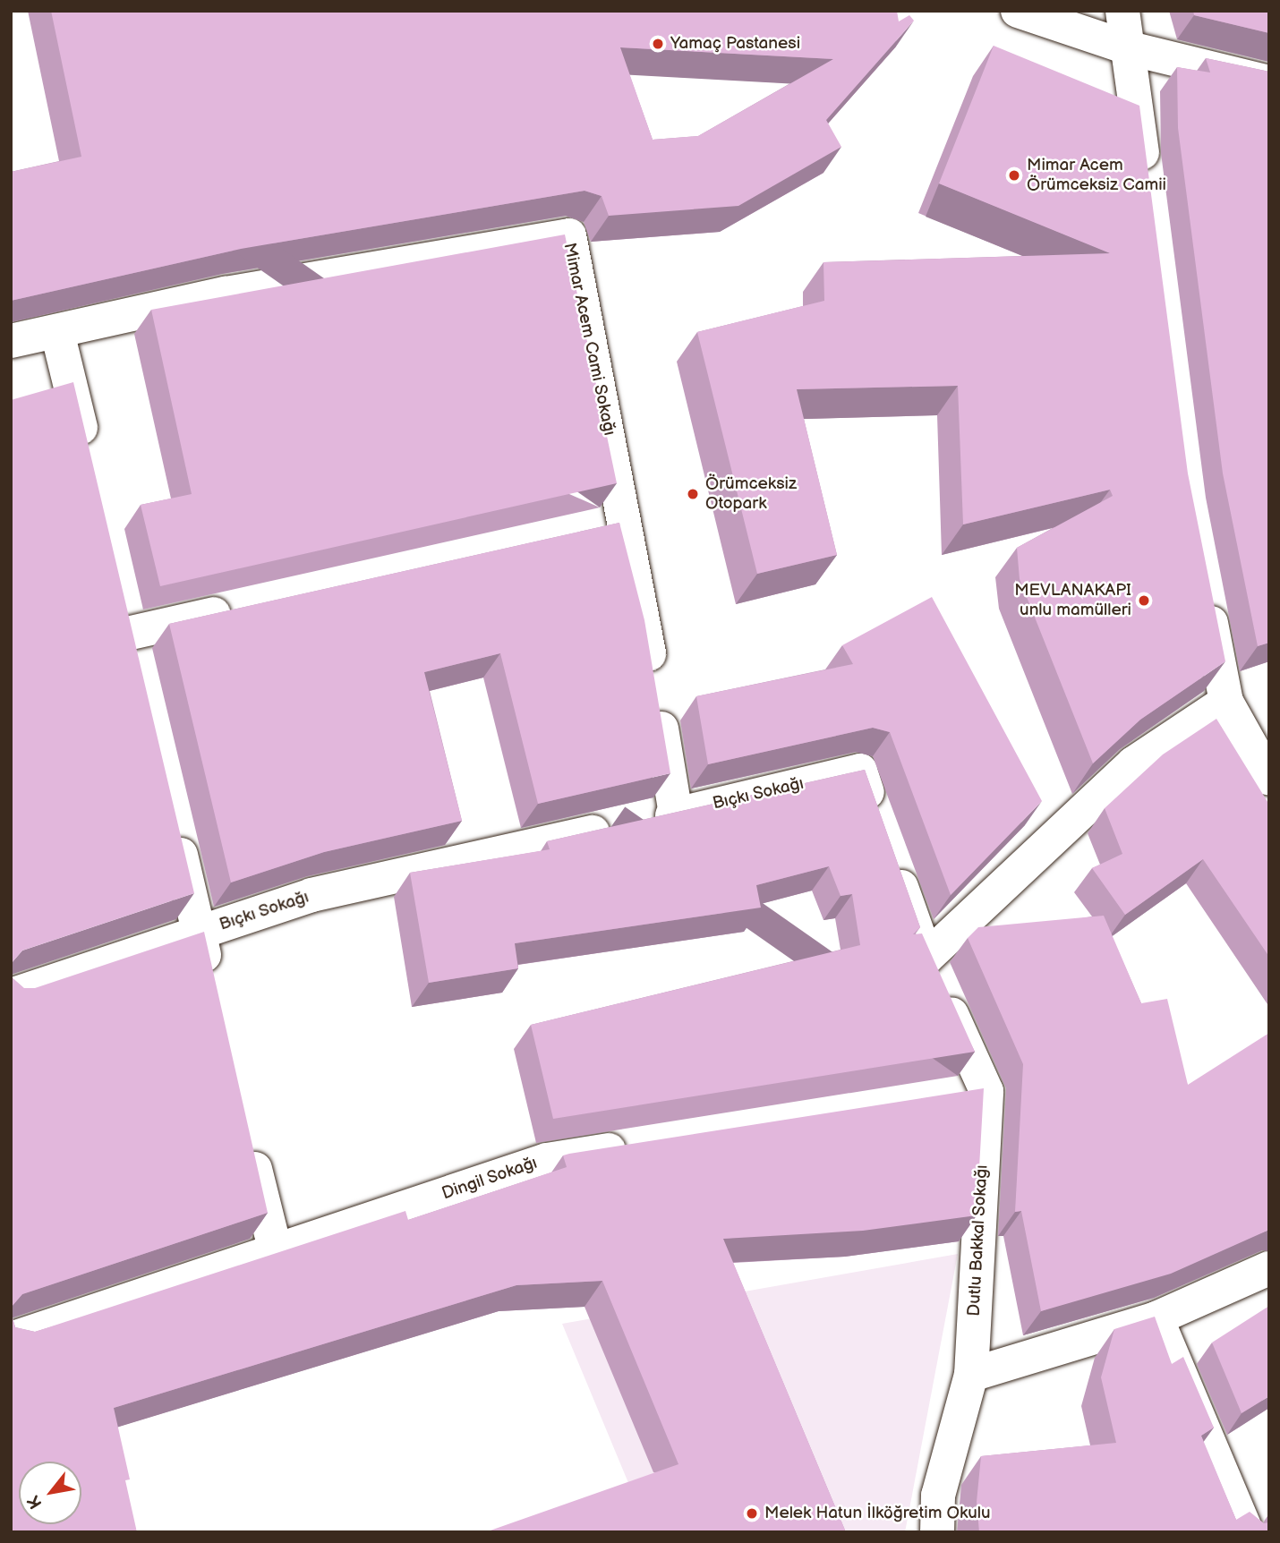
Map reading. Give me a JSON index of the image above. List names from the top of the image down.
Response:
{
  "streets": {
    "street": [
      "Mimar Acem Cami Sokağı",
      "Bıçkı Sokağı",
      "Dingil Sokağı",
      "Dutlu Bakkal Sokağı"
    ]
  },
  "crossings": [
    ["Mimar Acem Cami Sokağı", "Bıçkı Sokağı"],
    ["Bıçkı Sokağı", "Dutlu Bakkal Sokağı"]
  ],
  "places": [
    "Yamaç Pastanesi",
    "Mimar Acem Örümceksiz Camii",
    "Örümceksiz Otopark",
    "MEVLANAKAPI unlu mamülleri",
    "Melek Hatun İlköğretim Okulu"
  ],
  "north": "bottom left"
}
